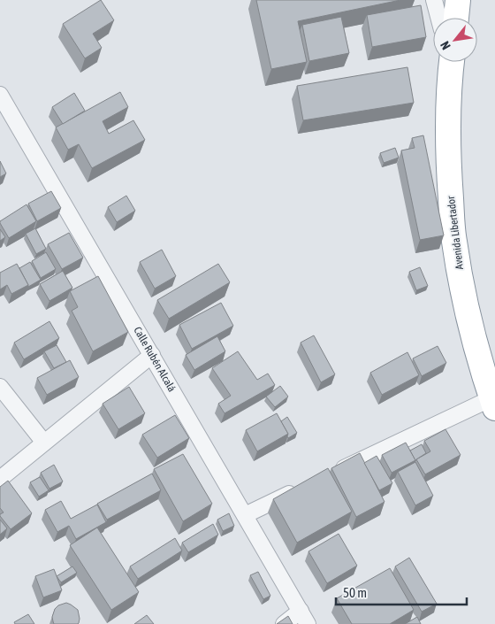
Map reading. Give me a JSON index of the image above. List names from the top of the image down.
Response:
{
  "streets": {
    "highway": ["Avenida Libertador"],
    "street": ["Calle Rubén Alcalá"]
  },
  "scale_bar": "50 m",
  "north": "bottom left"
}
